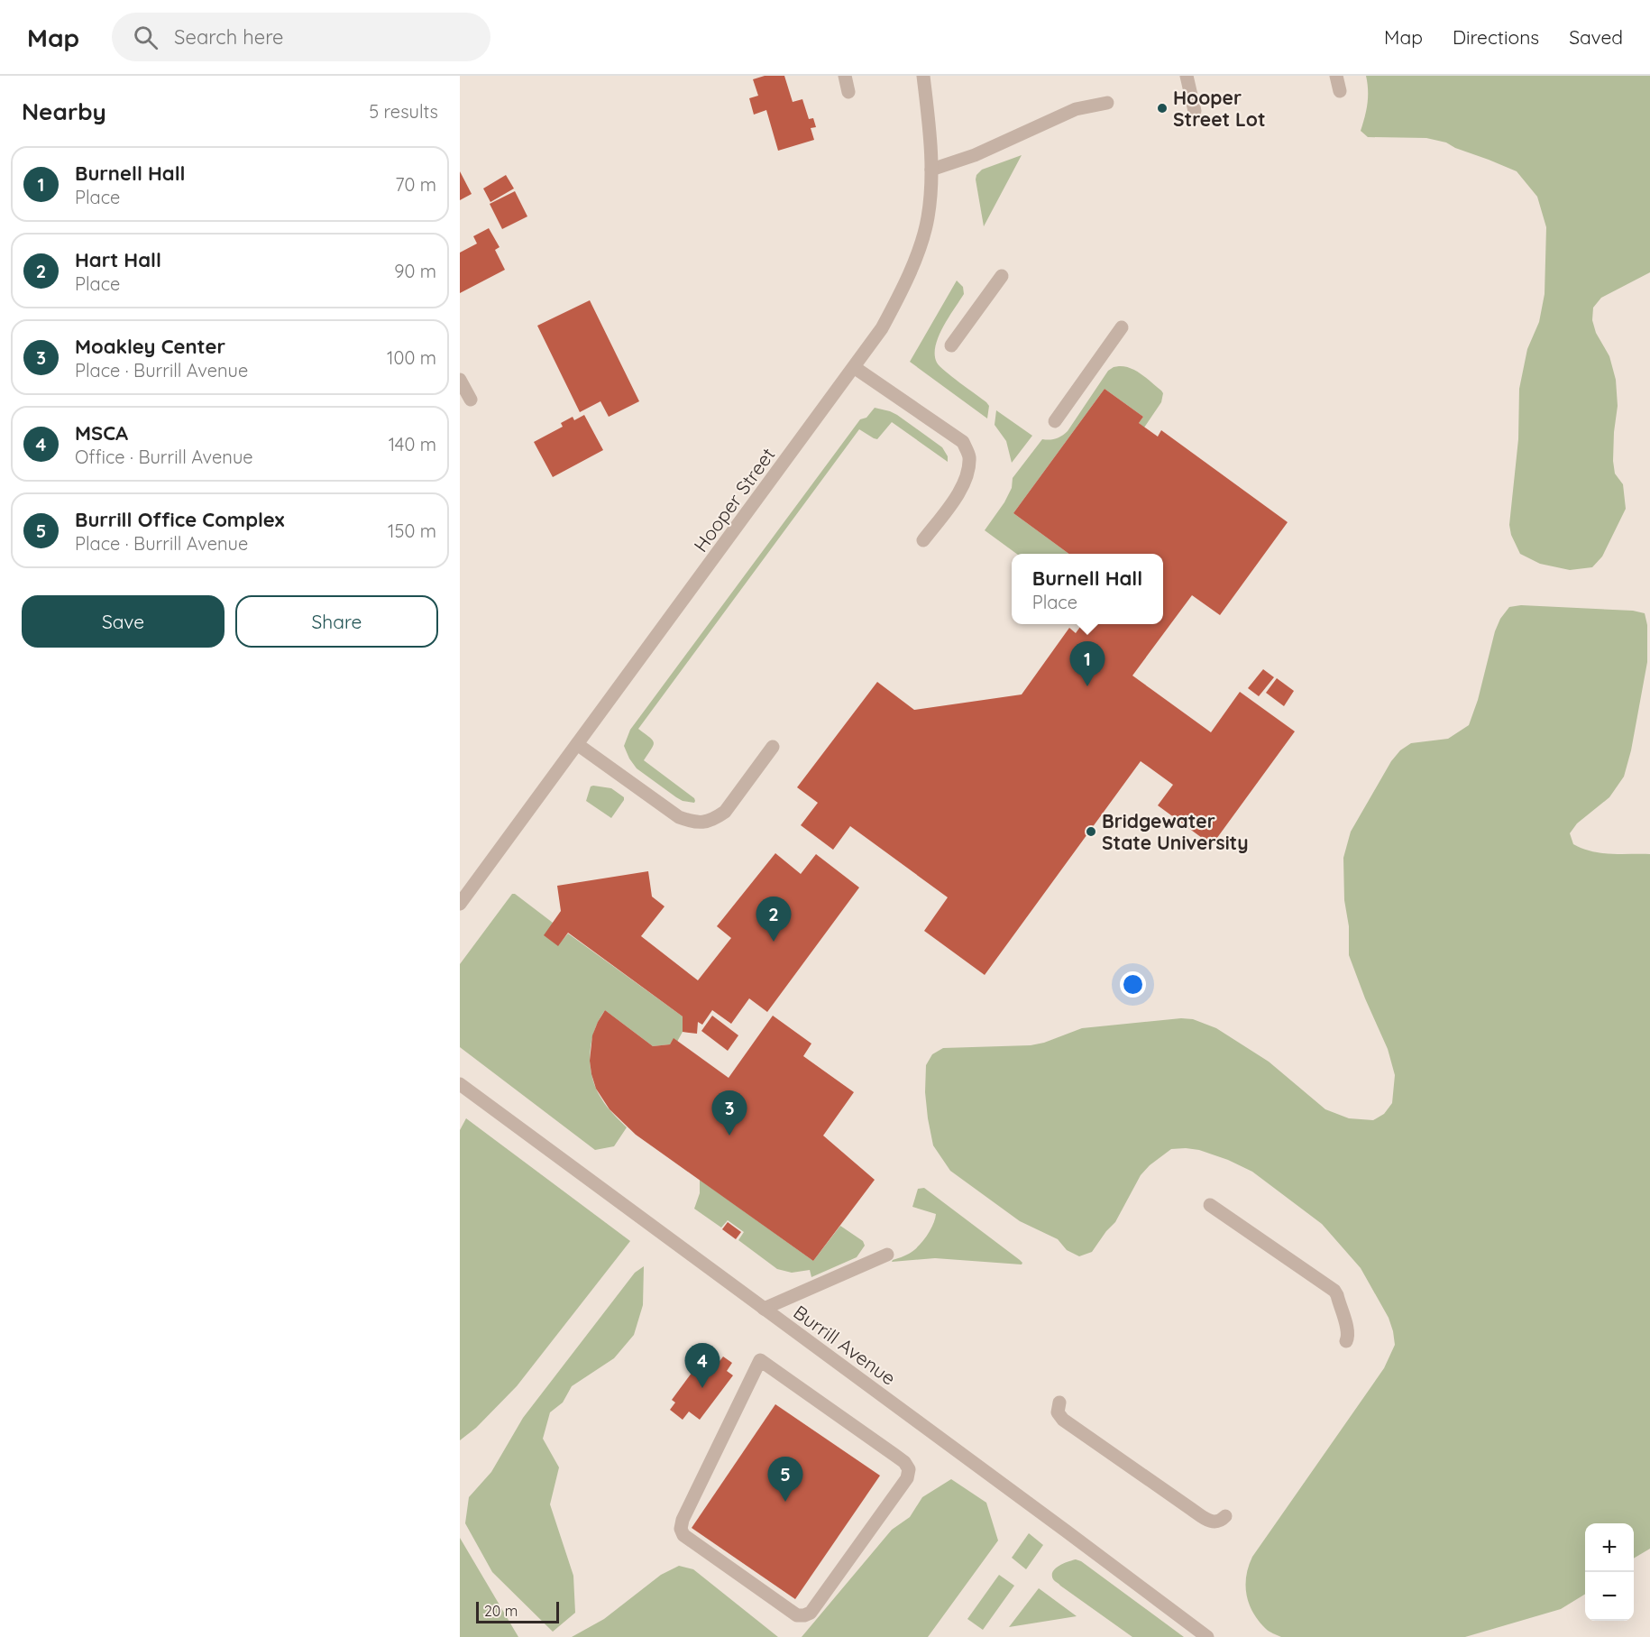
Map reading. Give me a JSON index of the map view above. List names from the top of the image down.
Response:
{
  "streets": {
    "street": ["Hooper Street", "Burrill Avenue"]
  },
  "places": ["Hooper Street Lot", "Bridgewater State University"],
  "scale_bar": "20 m",
  "page": {
    "header": "Map",
    "search": "Search here",
    "nav": ["Map", "Directions", "Saved"],
    "heading": ["Nearby", "5 results"],
    "list": [
      {
        "mark": "1",
        "name": "Burnell Hall",
        "note": "Place",
        "value": "70 m"
      },
      {
        "mark": "2",
        "name": "Hart Hall",
        "note": "Place",
        "value": "90 m"
      },
      {
        "mark": "3",
        "name": "Moakley Center",
        "note": "Place · Burrill Avenue",
        "value": "100 m"
      },
      {
        "mark": "4",
        "name": "MSCA",
        "note": "Office · Burrill Avenue",
        "value": "140 m"
      },
      {
        "mark": "5",
        "name": "Burrill Office Complex",
        "note": "Place · Burrill Avenue",
        "value": "150 m"
      }
    ],
    "popup": ["Burnell Hall", "Place"],
    "buttons": ["Save", "Share"],
    "pins": [
      "1",
      "2",
      "3",
      "4",
      "5"
    ],
    "map_buttons": ["+", "−"],
    "scale": "20 m"
  }
}
